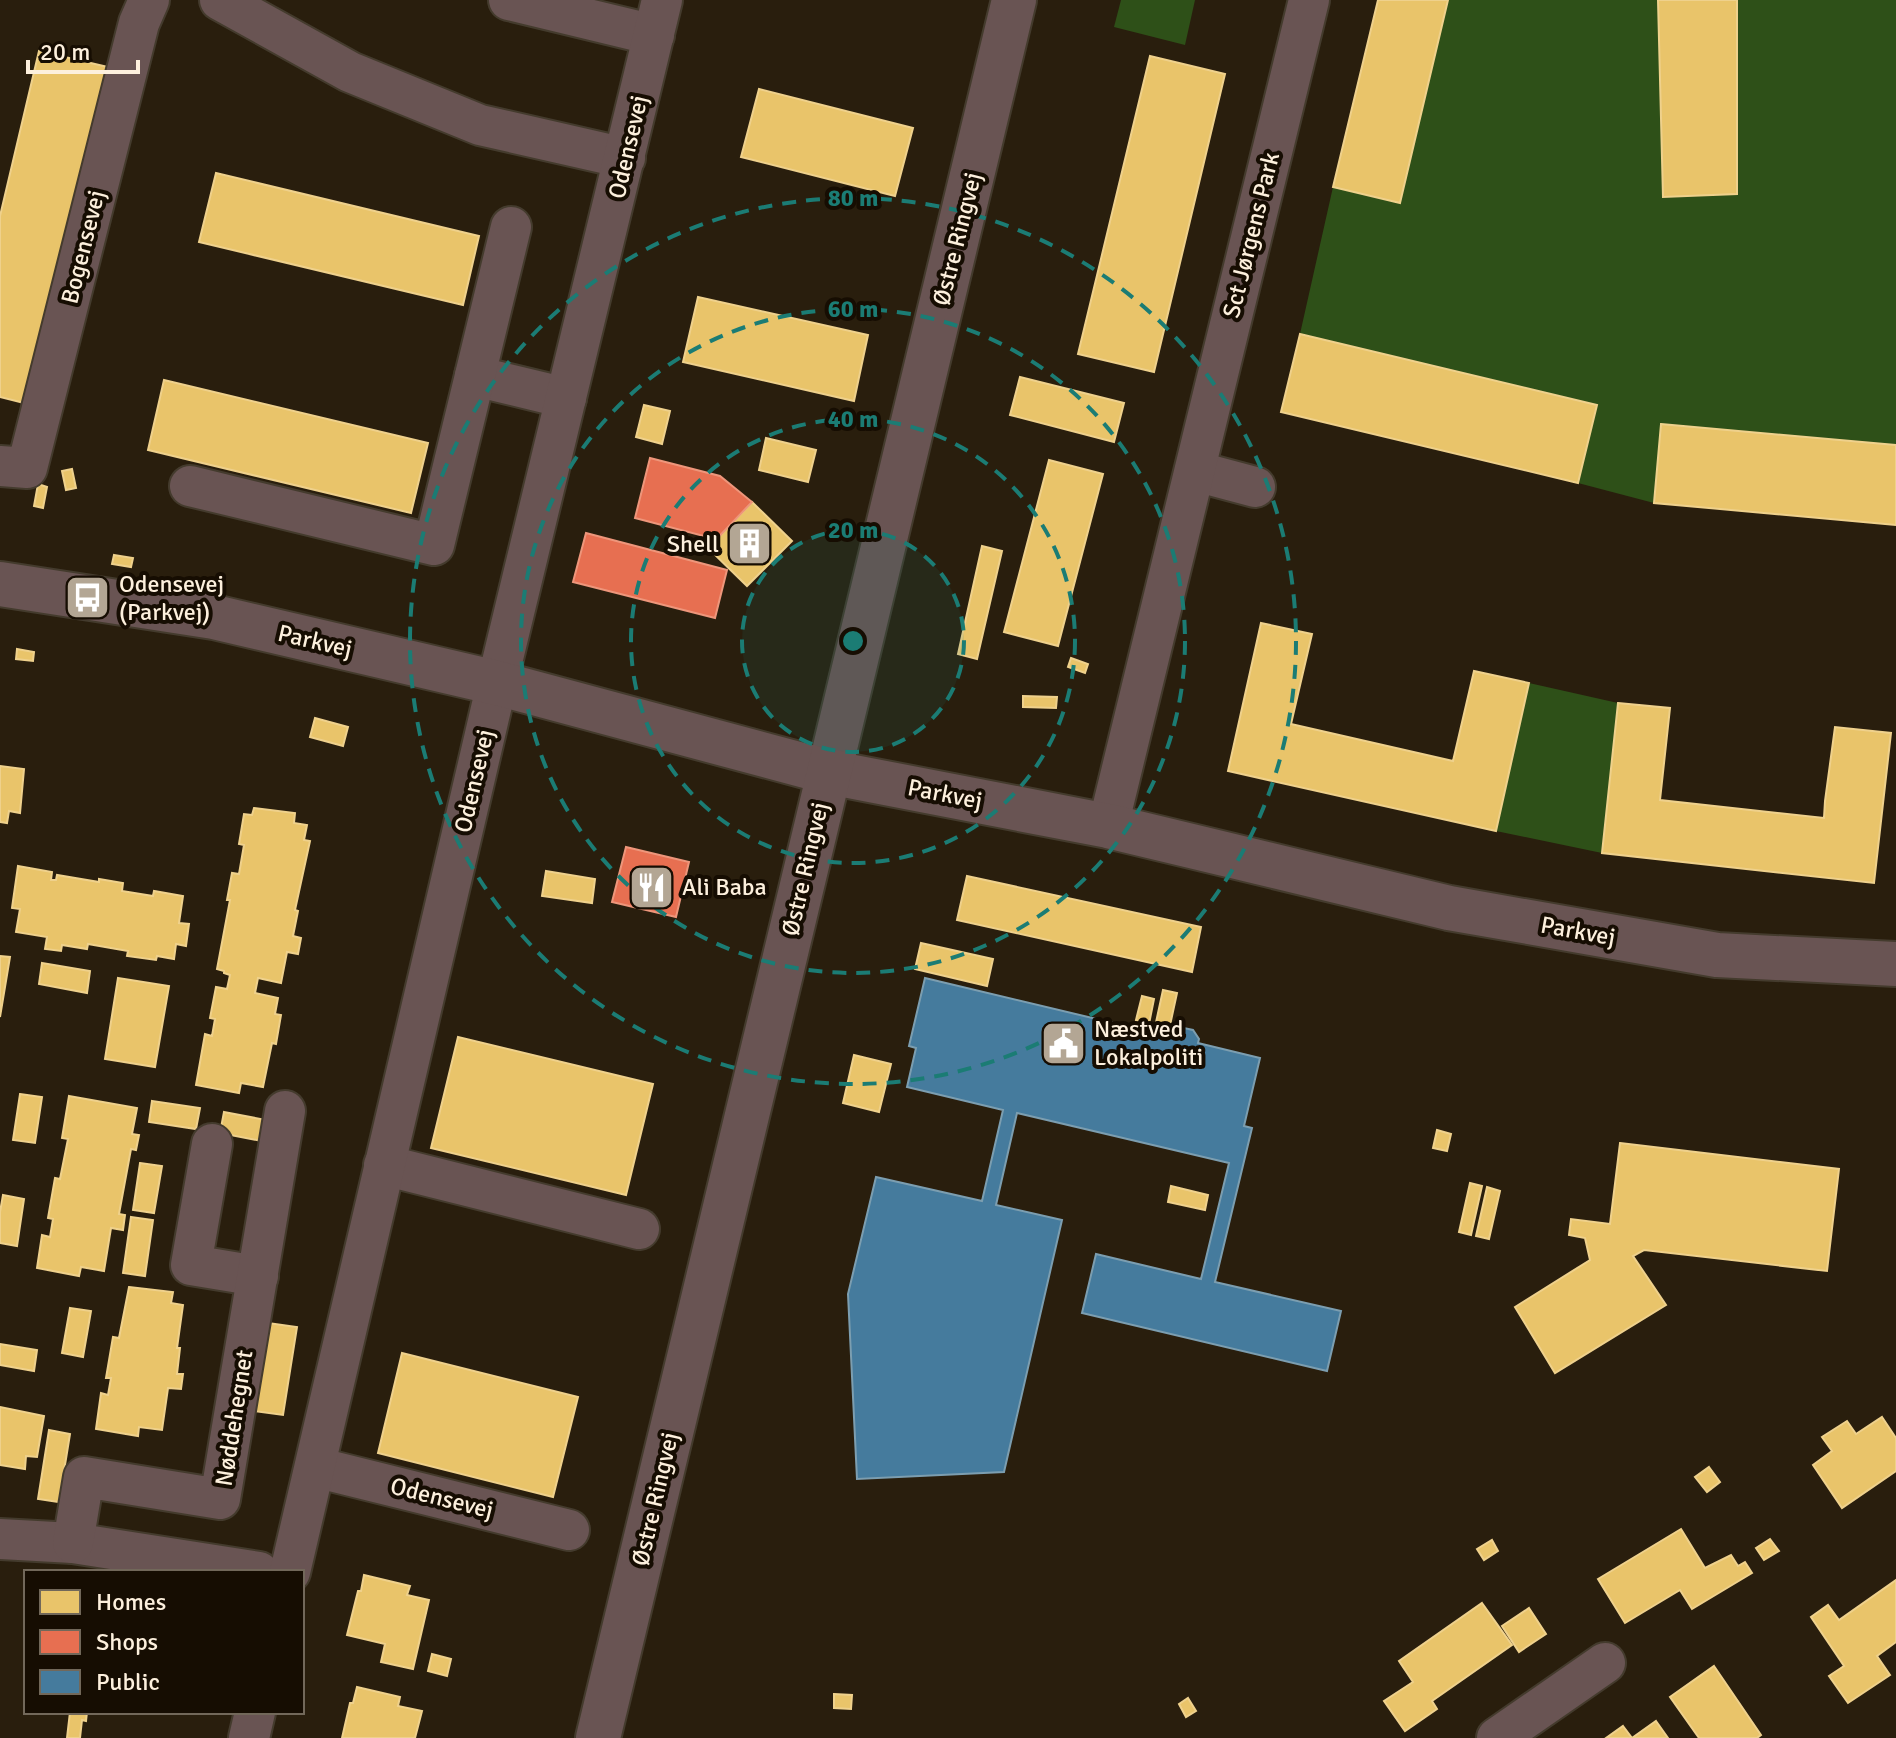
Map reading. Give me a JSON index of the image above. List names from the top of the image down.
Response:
{
  "streets": {
    "street": [
      "Odensevej",
      "Sct Jørgens Park",
      "Østre Ringvej",
      "Bogensevej",
      "Parkvej",
      "Nøddehegnet"
    ]
  },
  "crossings": [
    ["Odensevej", "Parkvej"],
    ["Sct Jørgens Park", "Parkvej"],
    ["Østre Ringvej", "Parkvej"]
  ],
  "places": {
    "building": ["Shell"],
    "bus stop": ["Odensevej (Parkvej)"],
    "restaurant": ["Ali Baba"],
    "public building": ["Næstved Lokalpoliti"]
  },
  "legend": ["Homes", "Shops", "Public"],
  "scale_bar": "20 m",
  "rings": [
    "80 m",
    "60 m",
    "40 m",
    "20 m"
  ]
}
